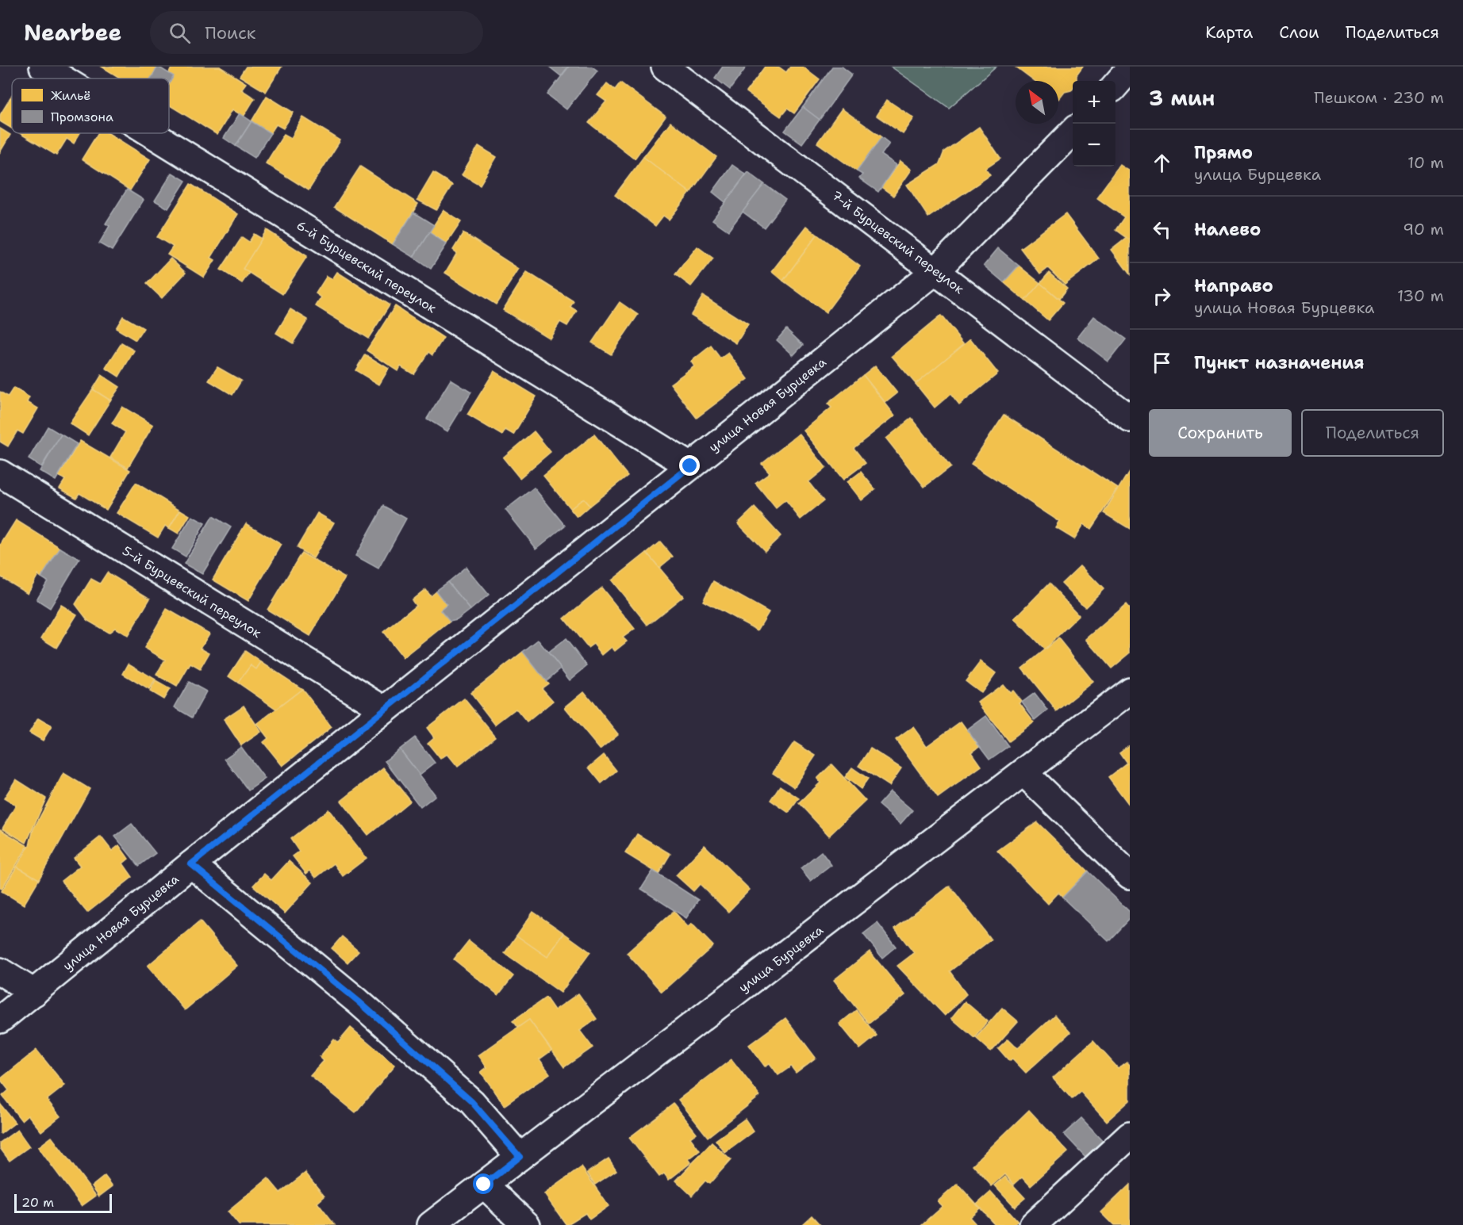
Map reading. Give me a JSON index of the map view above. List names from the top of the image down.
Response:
{
  "streets": {
    "street": [
      "7-й Бурцевский переулок",
      "6-й Бурцевский переулок",
      "улица Новая Бурцевка",
      "5-й Бурцевский переулок",
      "улица Бурцевка"
    ]
  },
  "crossings": [
    ["7-й Бурцевский переулок", "улица Новая Бурцевка"],
    ["6-й Бурцевский переулок", "улица Новая Бурцевка"],
    ["улица Новая Бурцевка", "5-й Бурцевский переулок"]
  ],
  "legend": ["Жильё", "Промзона"],
  "scale_bar": "20 m",
  "north": "top left",
  "page": {
    "header": "Nearbee",
    "search": "Поиск",
    "nav": ["Карта", "Слои", "Поделиться"],
    "heading": ["3 мин", "Пешком · 230 m"],
    "map_buttons": ["+", "−"],
    "list": [
      ["Прямо", "улица Бурцевка", "10 m"],
      ["Налево", "90 m"],
      ["Направо", "улица Новая Бурцевка", "130 m"],
      "Пункт назначения"
    ],
    "buttons": ["Сохранить", "Поделиться"],
    "scale": "20 m"
  }
}
